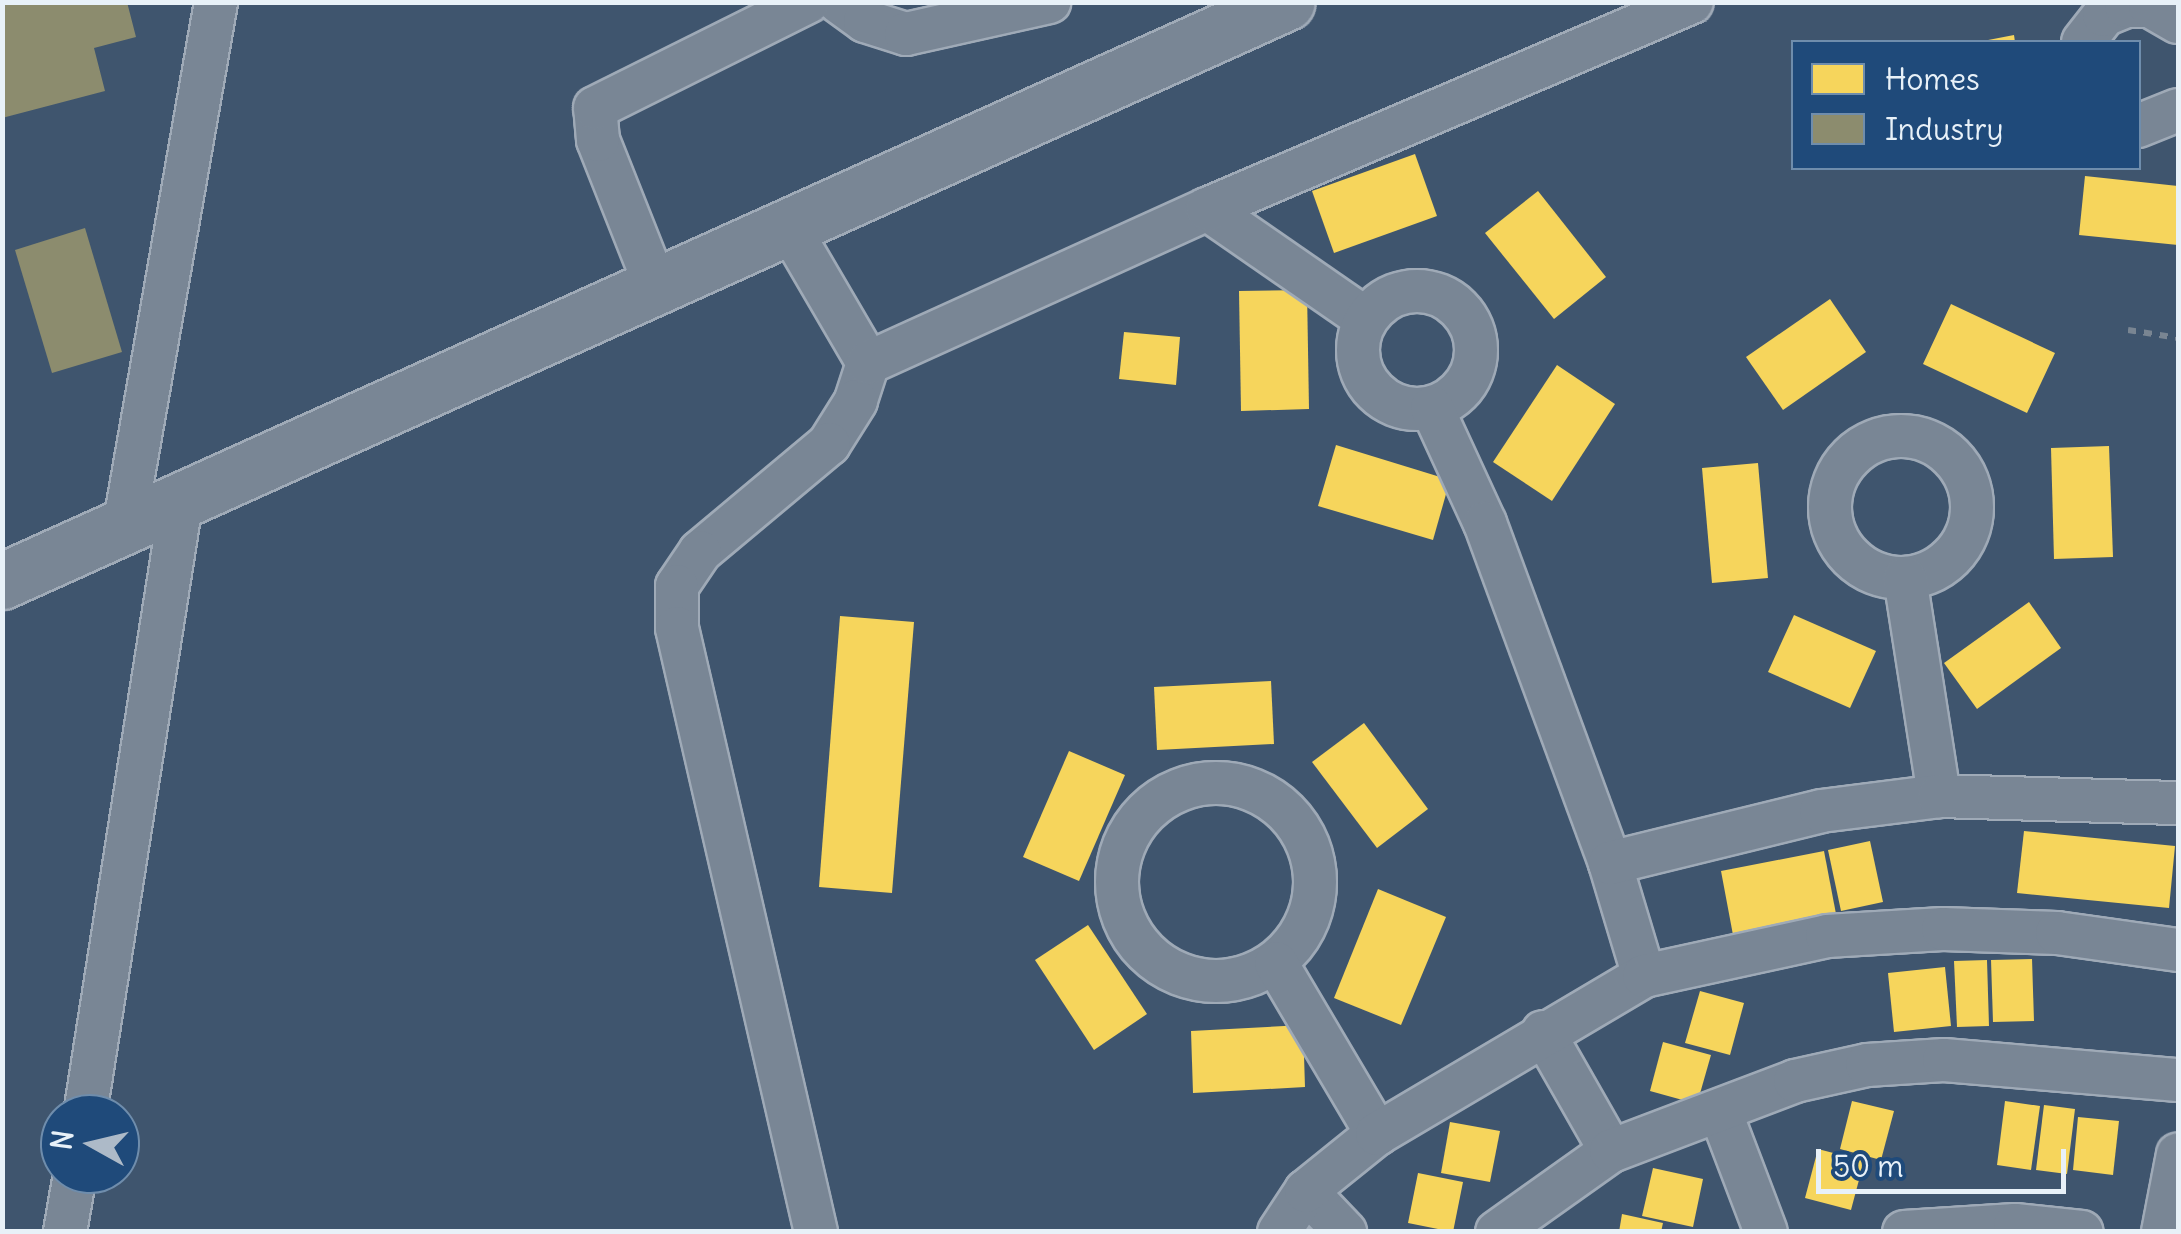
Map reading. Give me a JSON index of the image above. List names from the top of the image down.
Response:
{
  "legend": ["Homes", "Industry"],
  "scale_bar": "50 m",
  "north": "left"
}
